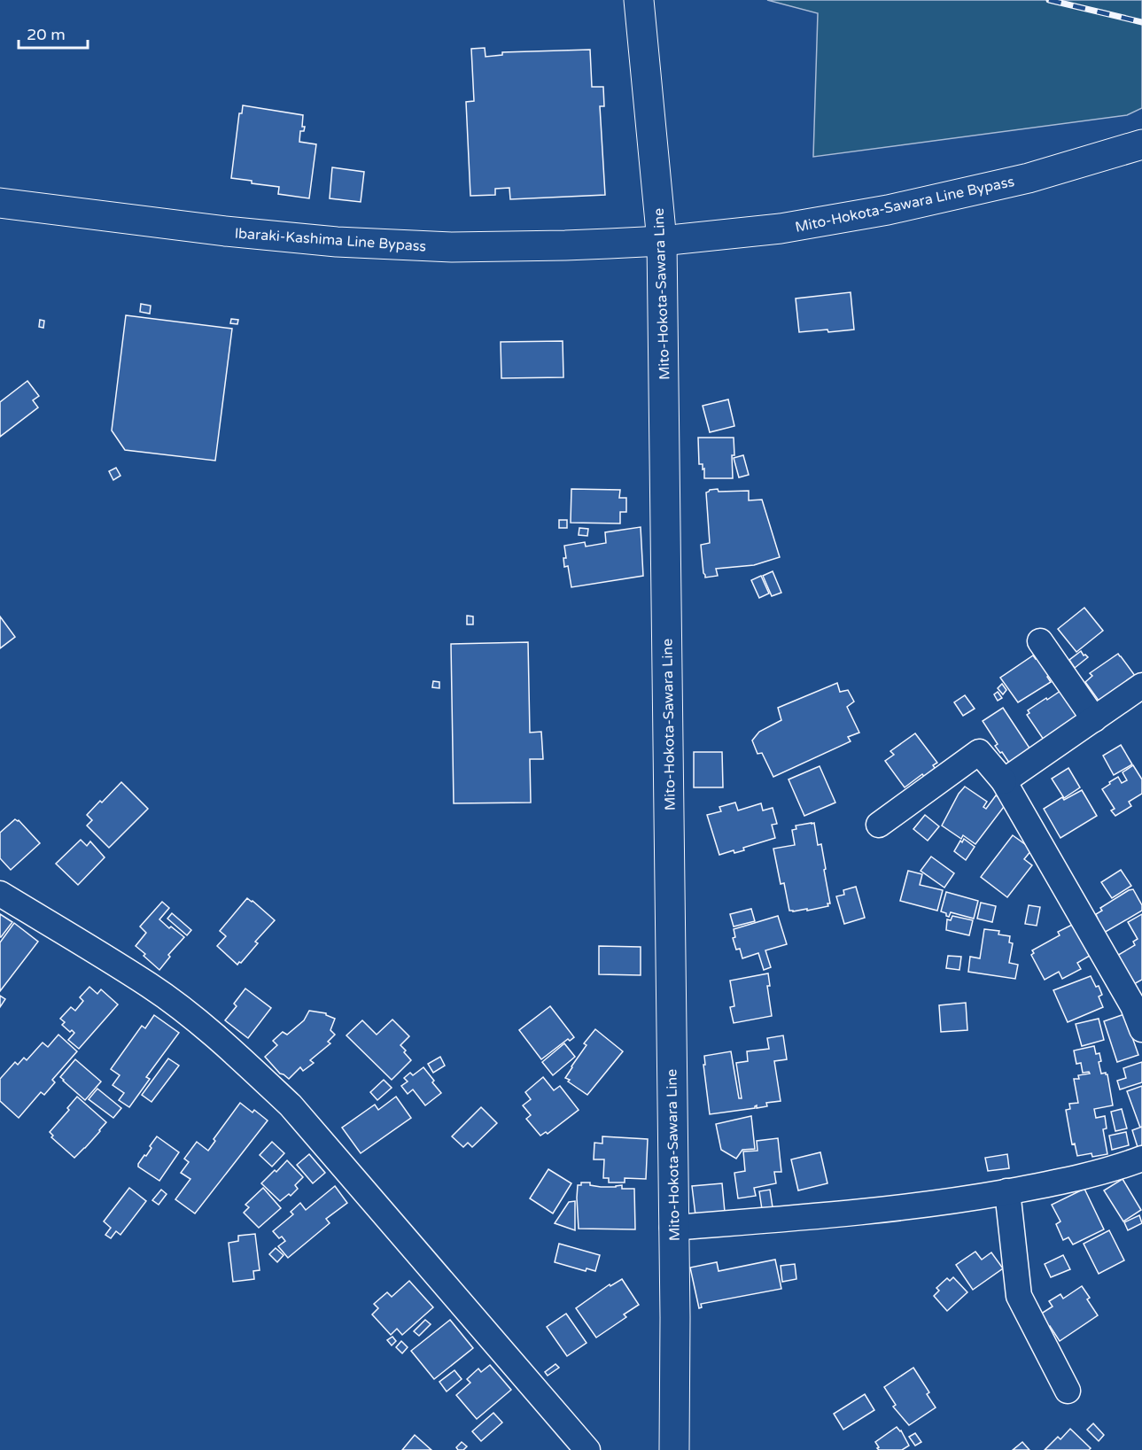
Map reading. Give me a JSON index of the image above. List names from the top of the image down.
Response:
{
  "streets": {
    "main road": ["Mito-Hokota-Sawara Line Bypass", "Ibaraki-Kashima Line Bypass", "Mito-Hokota-Sawara Line"]
  },
  "crossings": [
    ["Mito-Hokota-Sawara Line Bypass", "Ibaraki-Kashima Line Bypass"],
    ["Mito-Hokota-Sawara Line Bypass", "Mito-Hokota-Sawara Line"],
    ["Ibaraki-Kashima Line Bypass", "Mito-Hokota-Sawara Line"]
  ],
  "scale_bar": "20 m"
}
